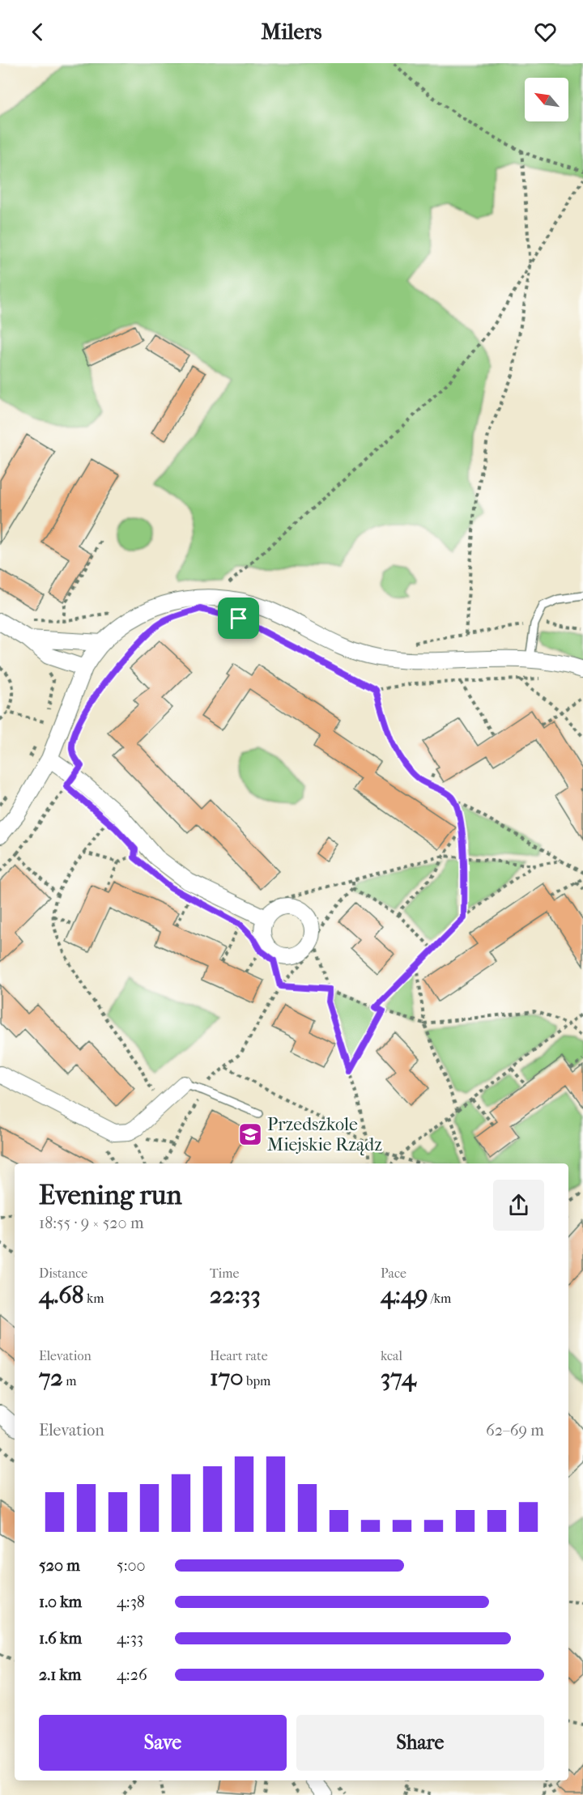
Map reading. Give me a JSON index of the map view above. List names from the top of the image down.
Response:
{
  "places": {
    "school or university": ["Przedszkole Miejskie Rządz"]
  },
  "north": "top left",
  "page": {
    "header": "Milers",
    "heading": ["Evening run", "18:55 · 9 × 520 m"],
    "stats": [
      ["Distance", "4.68 km"],
      ["Time", "22:33"],
      ["Pace", "4:49 /km"],
      ["Elevation", "72 m"],
      ["Heart rate", "170 bpm"],
      ["kcal", "374"]
    ],
    "chart": ["Elevation", "62–69 m"],
    "list": [
      {
        "name": "520 m",
        "note": "5:00"
      },
      {
        "name": "1.0 km",
        "note": "4:38"
      },
      {
        "name": "1.6 km",
        "note": "4:33"
      },
      {
        "name": "2.1 km",
        "note": "4:26"
      }
    ],
    "buttons": ["Save", "Share"]
  }
}
